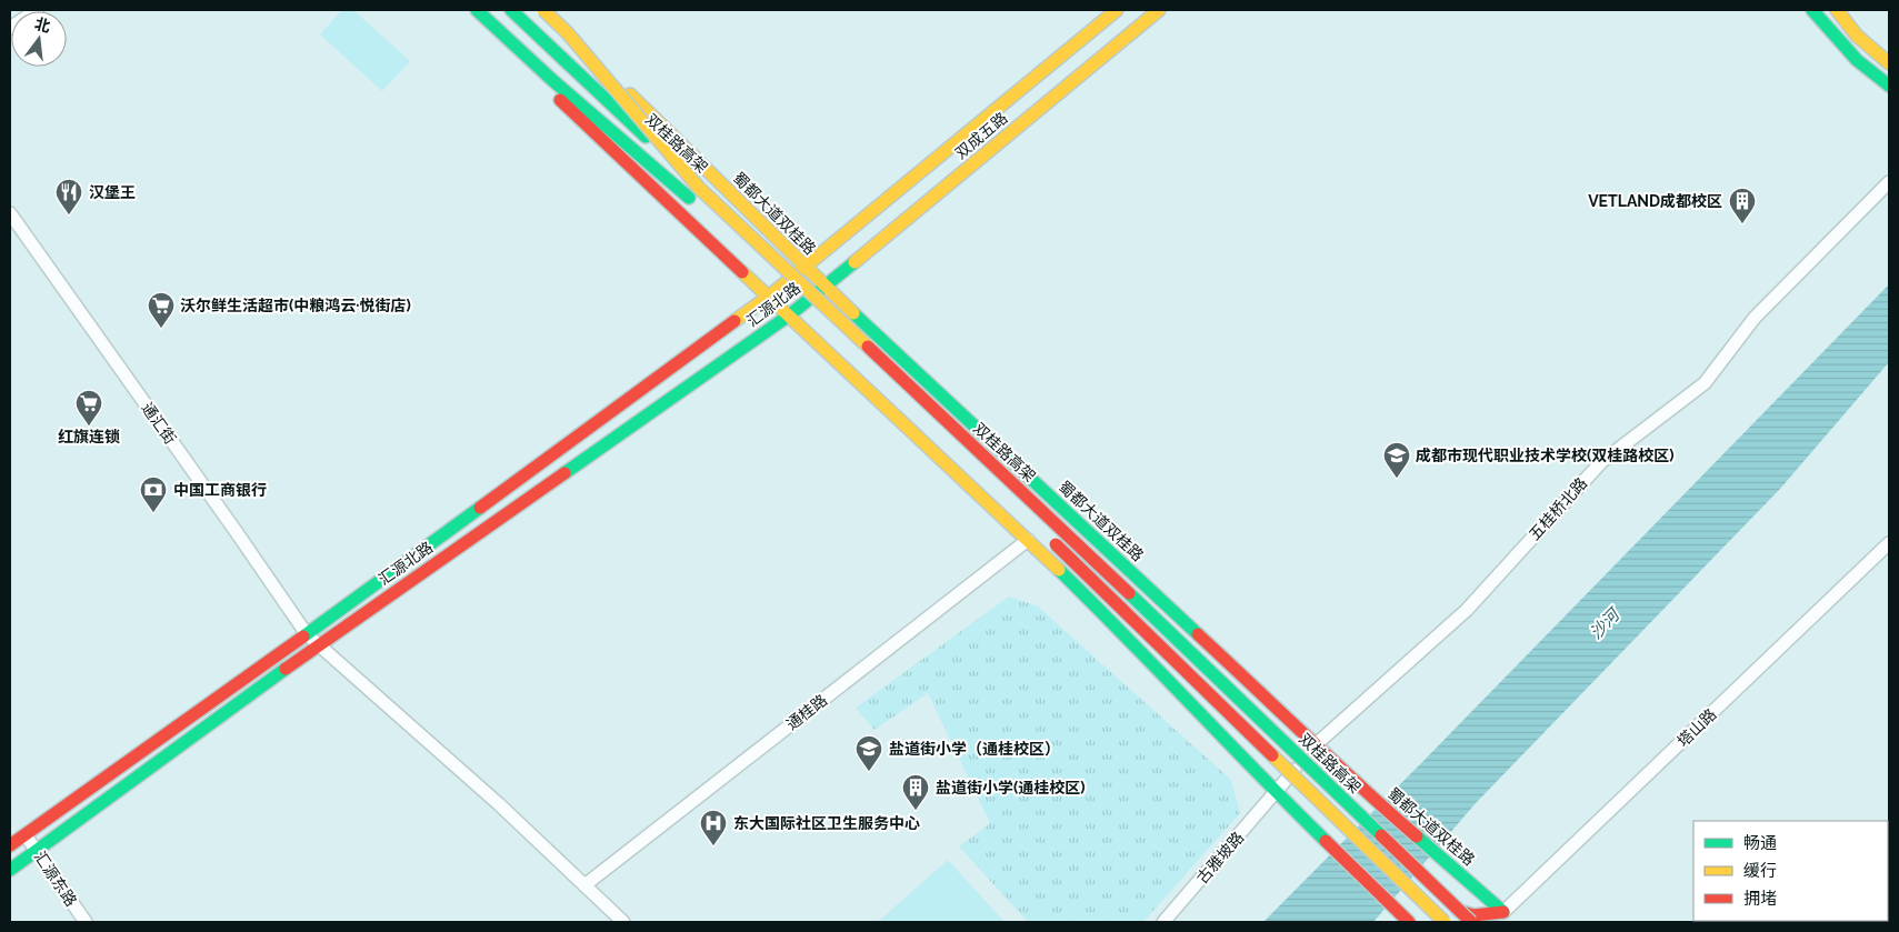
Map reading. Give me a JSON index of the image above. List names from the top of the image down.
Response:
{
  "streets": {
    "main road": [
      "双成五路",
      "双桂路高架",
      "蜀都大道双桂路",
      "汇源北路"
    ],
    "street": [
      "通汇街",
      "五桂桥北路",
      "通桂路",
      "塔山路",
      "古雅坡路",
      "汇源东路"
    ]
  },
  "crossings": [
    ["双成五路", "蜀都大道双桂路"],
    ["双成五路", "汇源北路"],
    ["蜀都大道双桂路", "汇源北路"],
    ["蜀都大道双桂路", "五桂桥北路"],
    ["蜀都大道双桂路", "塔山路"],
    ["汇源北路", "通汇街"],
    ["汇源北路", "汇源东路"],
    ["通汇街", "通桂路"],
    ["五桂桥北路", "古雅坡路"]
  ],
  "water": ["沙河"],
  "places": {
    "restaurant": ["汉堡王"],
    "building": ["VETLAND成都校区", "盐道街小学(通桂校区)"],
    "supermarket": ["沃尔鲜生活超市(中粮鸿云·悦街店)", "红旗连锁"],
    "school or university": ["成都市现代职业技术学校(双桂路校区)", "盐道街小学（通桂校区）"],
    "bank": ["中国工商银行"],
    "hospital": ["东大国际社区卫生服务中心"]
  },
  "legend": ["畅通", "缓行", "拥堵"],
  "north": "top"
}
